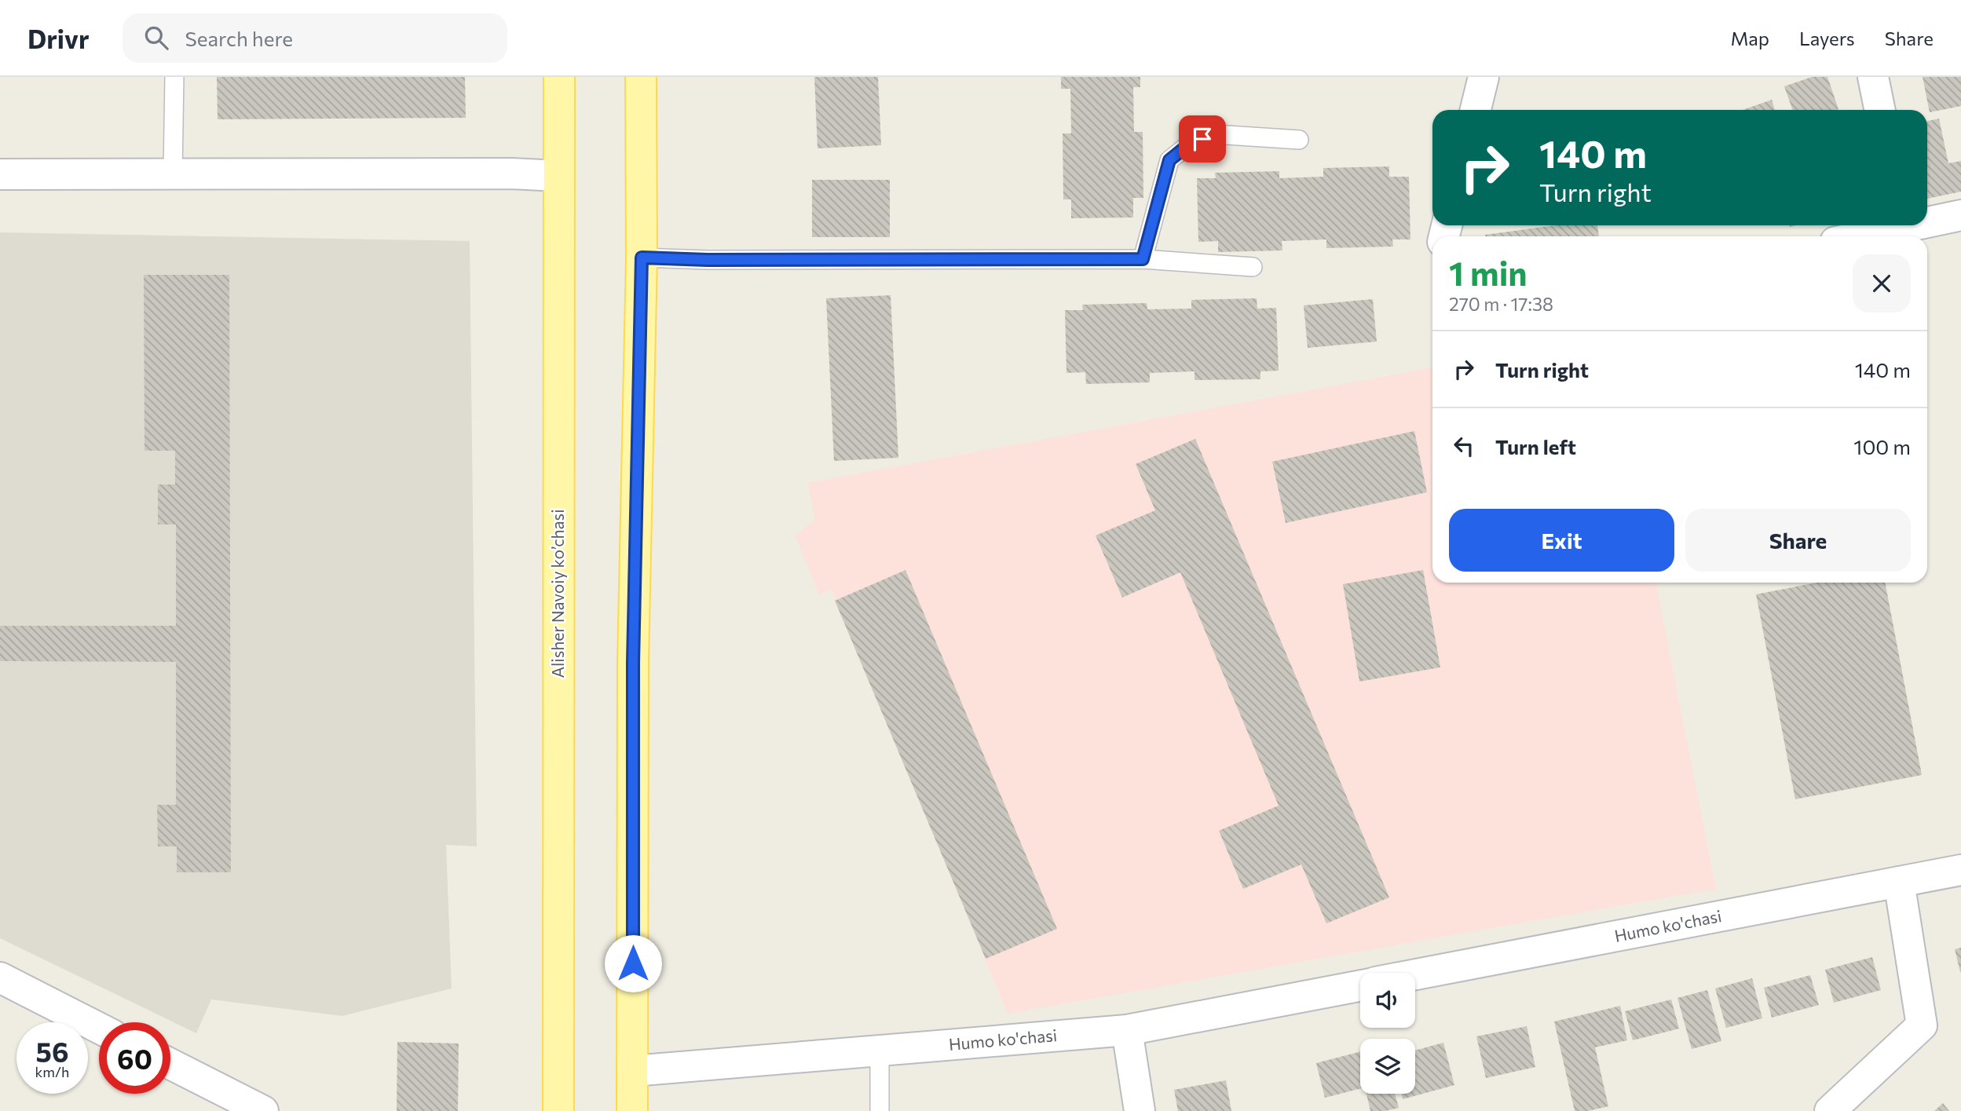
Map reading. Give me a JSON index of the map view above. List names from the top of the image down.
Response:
{
  "streets": {
    "main road": ["Alisher Navoiy ko’chasi"],
    "street": ["Humo ko'chasi"]
  },
  "page": {
    "header": "Drivr",
    "search": "Search here",
    "nav": ["Map", "Layers", "Share"],
    "turn": ["140 m", "Turn right"],
    "heading": ["1 min", "270 m · 17:38"],
    "list": [
      {
        "name": "Turn right",
        "value": "140 m"
      },
      {
        "name": "Turn left",
        "value": "100 m"
      }
    ],
    "buttons": ["Exit", "Share"],
    "speed": "56 km/h",
    "limit": "60"
  }
}
